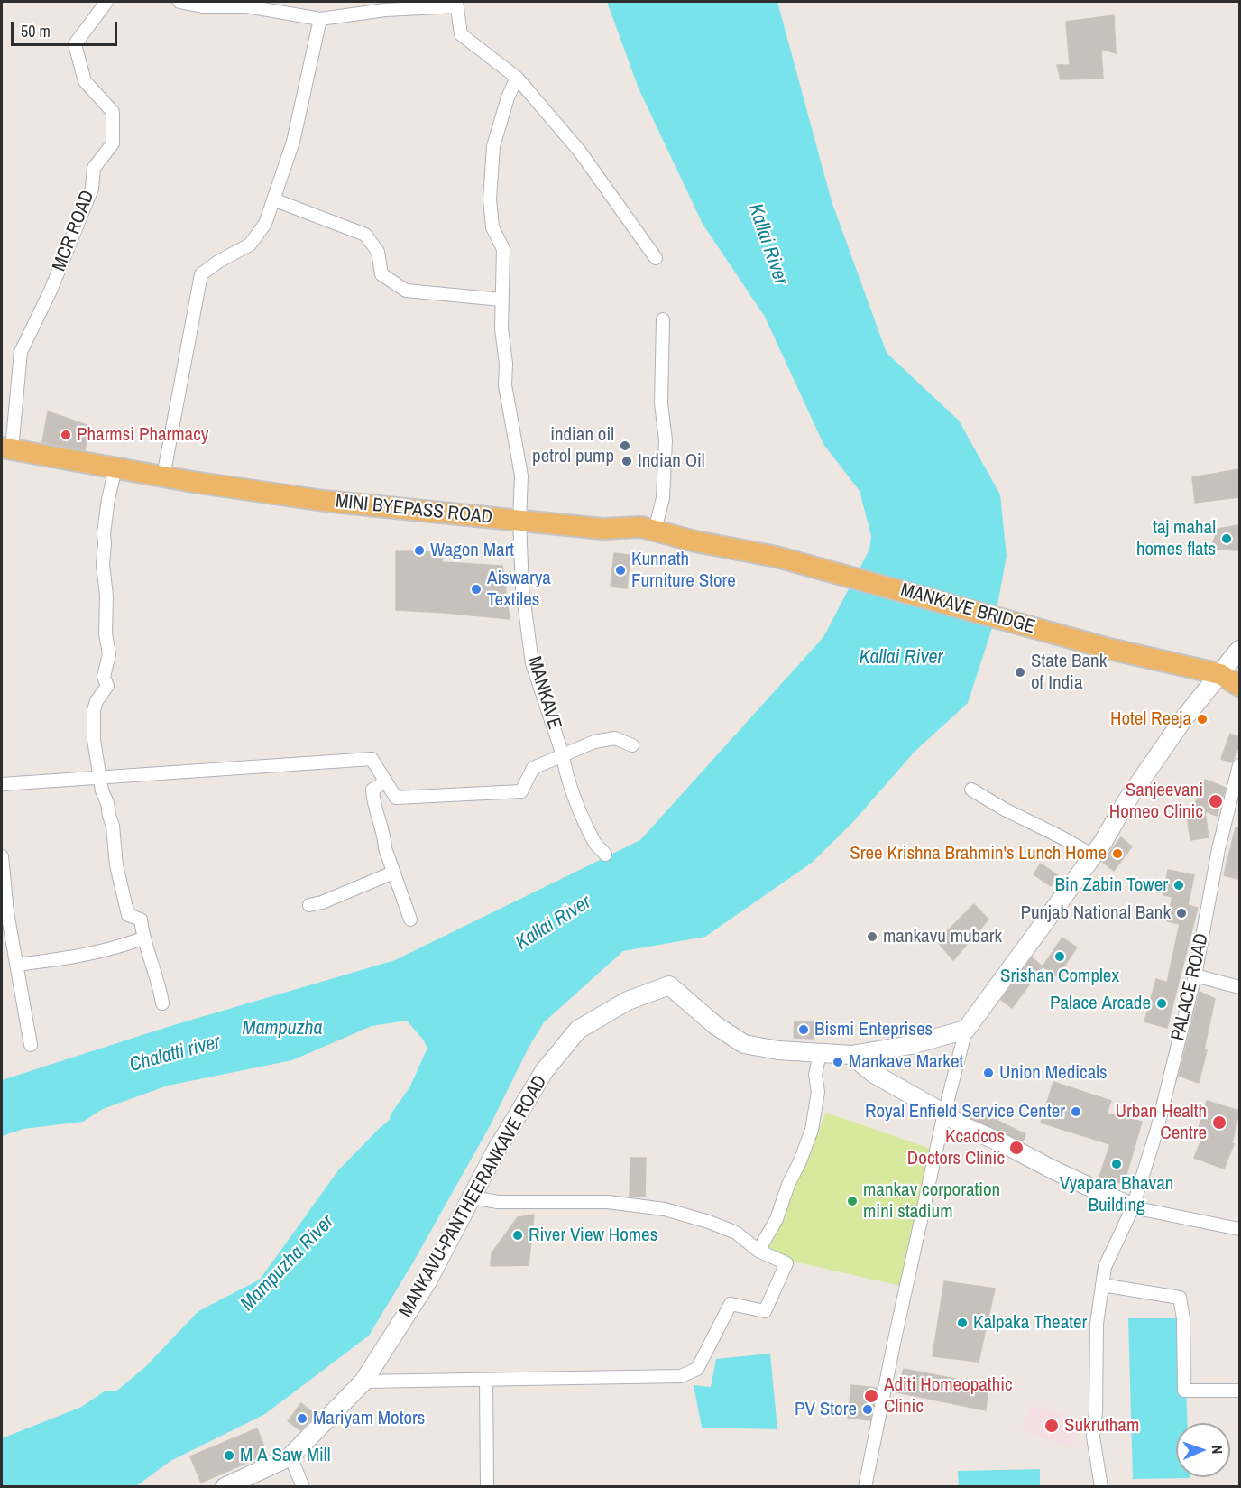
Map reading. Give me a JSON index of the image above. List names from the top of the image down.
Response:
{
  "streets": {
    "main road": ["MINI BYEPASS ROAD", "MANKAVE BRIDGE", "MANKAVU-PANTHEERANKAVE ROAD"],
    "street": ["MCR ROAD", "MANKAVE", "PALACE ROAD"]
  },
  "crossings": [
    ["MCR ROAD", "MINI BYEPASS ROAD"],
    ["MINI BYEPASS ROAD", "MANKAVE BRIDGE"],
    ["MINI BYEPASS ROAD", "MANKAVE"]
  ],
  "water": [
    "Kallai River",
    "Mampuzha",
    "Chalatti river",
    "Mampuzha River"
  ],
  "places": [
    "Pharmsi Pharmacy",
    "indian oil petrol pump",
    "Indian Oil",
    "taj mahal homes flats",
    "Wagon Mart",
    "Kunnath Furniture Store",
    "Aiswarya Textiles",
    "State Bank of India",
    "Hotel Reeja",
    "Sanjeevani Homeo Clinic",
    "Sree Krishna Brahmin's Lunch Home",
    "Bin Zabin Tower",
    "Punjab National Bank",
    "mankavu mubark",
    "Srishan Complex",
    "Palace Arcade",
    "Bismi Enteprises",
    "Mankave Market",
    "Union Medicals",
    "Royal Enfield Service Center",
    "Urban Health Centre",
    "Kcadcos Doctors Clinic",
    "Vyapara Bhavan Building",
    "mankav corporation mini stadium",
    "River View Homes",
    "Kalpaka Theater",
    "Aditi Homeopathic Clinic",
    "PV Store",
    "Mariyam Motors",
    "Sukrutham",
    "M A Saw Mill"
  ],
  "scale_bar": "50 m",
  "north": "right"
}
